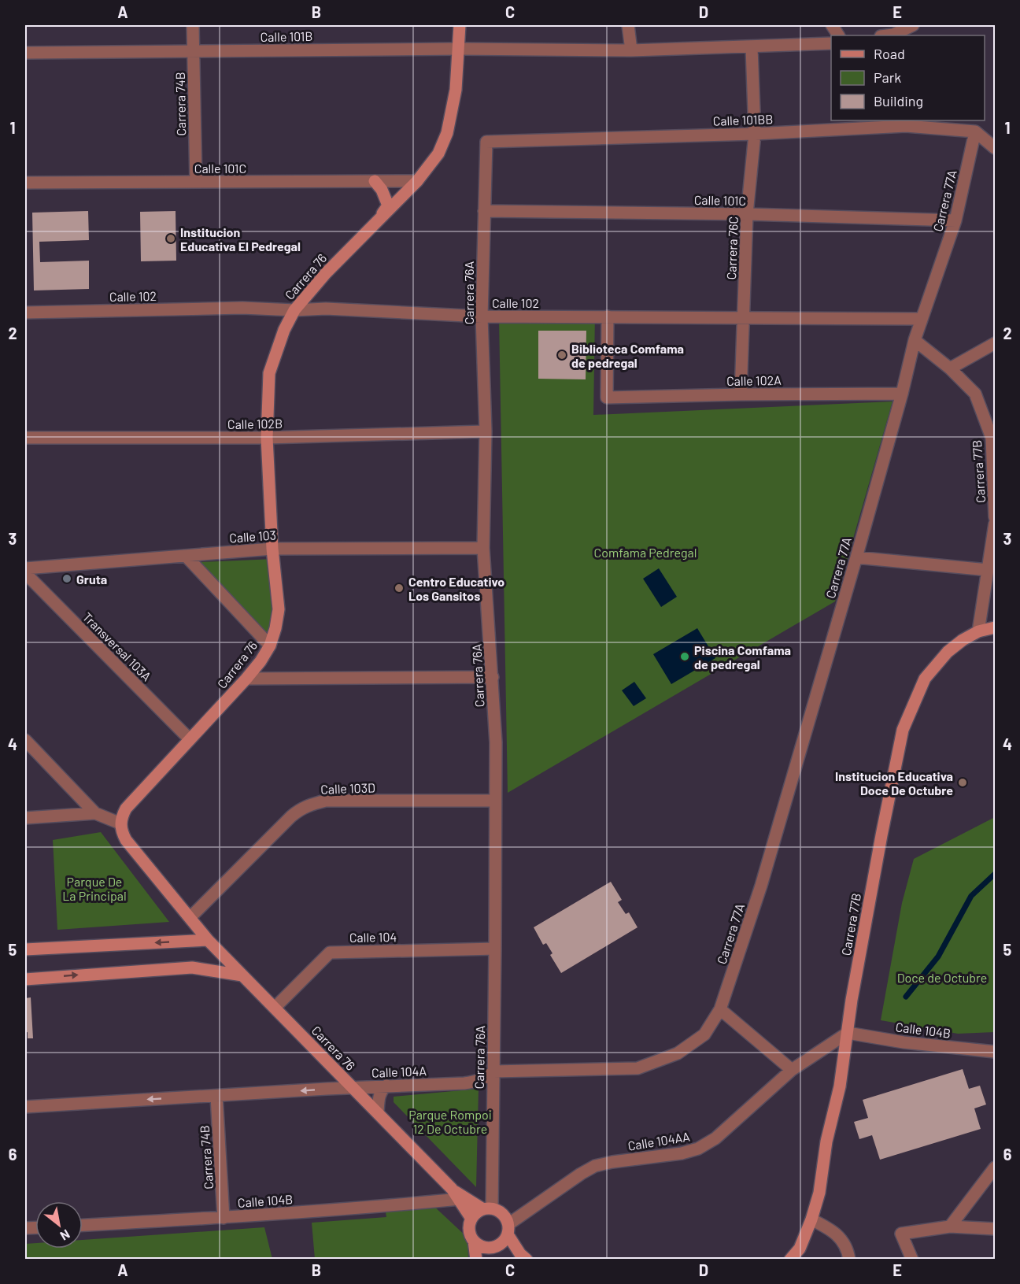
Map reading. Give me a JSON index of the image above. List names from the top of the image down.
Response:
{
  "streets": {
    "street": [
      "Calle 101B",
      "Carrera 74B",
      "Calle 101BB",
      "Calle 101C",
      "Carrera 77A",
      "Carrera 76C",
      "Carrera 76",
      "Carrera 76A",
      "Calle 102",
      "Calle 102A",
      "Calle 102B",
      "Carrera 77B",
      "Calle 103",
      "Transversal 103A",
      "Calle 103D",
      "Calle 104",
      "Calle 104B",
      "Calle 104A",
      "Calle 104AA"
    ]
  },
  "crossings": [
    ["Calle 101B", "Carrera 74B"],
    ["Calle 101B", "Carrera 76C"],
    ["Calle 101B", "Carrera 76"],
    ["Carrera 74B", "Calle 101C"],
    ["Carrera 74B", "Calle 104B"],
    ["Carrera 74B", "Calle 104A"],
    ["Calle 101BB", "Carrera 77A"],
    ["Calle 101BB", "Carrera 76C"],
    ["Calle 101BB", "Carrera 76A"],
    ["Calle 101C", "Carrera 77A"],
    ["Calle 101C", "Carrera 76C"],
    ["Calle 101C", "Carrera 76"],
    ["Calle 101C", "Carrera 76A"],
    ["Carrera 77A", "Calle 102"],
    ["Carrera 77A", "Calle 102A"],
    ["Carrera 77A", "Carrera 77B"],
    ["Carrera 77A", "Calle 104A"],
    ["Carrera 76C", "Calle 102"],
    ["Carrera 76C", "Calle 102A"],
    ["Carrera 76", "Carrera 76A"],
    ["Carrera 76", "Calle 102"],
    ["Carrera 76", "Calle 102B"],
    ["Carrera 76", "Calle 103"],
    ["Carrera 76", "Transversal 103A"],
    ["Carrera 76", "Calle 103D"],
    ["Carrera 76", "Calle 104"],
    ["Carrera 76", "Calle 104B"],
    ["Carrera 76", "Calle 104A"],
    ["Carrera 76", "Calle 104AA"],
    ["Carrera 76A", "Calle 102"],
    ["Carrera 76A", "Calle 102B"],
    ["Carrera 76A", "Calle 103"],
    ["Carrera 76A", "Calle 103D"],
    ["Carrera 76A", "Calle 104"],
    ["Carrera 76A", "Calle 104A"],
    ["Carrera 76A", "Calle 104AA"],
    ["Calle 102", "Calle 102A"],
    ["Carrera 77B", "Calle 104B"],
    ["Carrera 77B", "Calle 104AA"],
    ["Calle 104B", "Calle 104AA"]
  ],
  "one_way": ["Calle 104A"],
  "parks": [
    "Comfama Pedregal",
    "Parque De La Principal",
    "Doce de Octubre",
    "Parque Rompoi 12 De Octubre"
  ],
  "places": [
    "Institucion Educativa El Pedregal",
    "Biblioteca Comfama de pedregal",
    "Gruta",
    "Centro Educativo Los Gansitos",
    "Piscina Comfama de pedregal",
    "Institucion Educativa Doce De Octubre"
  ],
  "legend": ["Road", "Park", "Building"],
  "north": "bottom right",
  "grid": {
    "columns": [
      "A",
      "B",
      "C",
      "D",
      "E"
    ],
    "rows": [
      "1",
      "2",
      "3",
      "4",
      "5",
      "6"
    ]
  }
}
